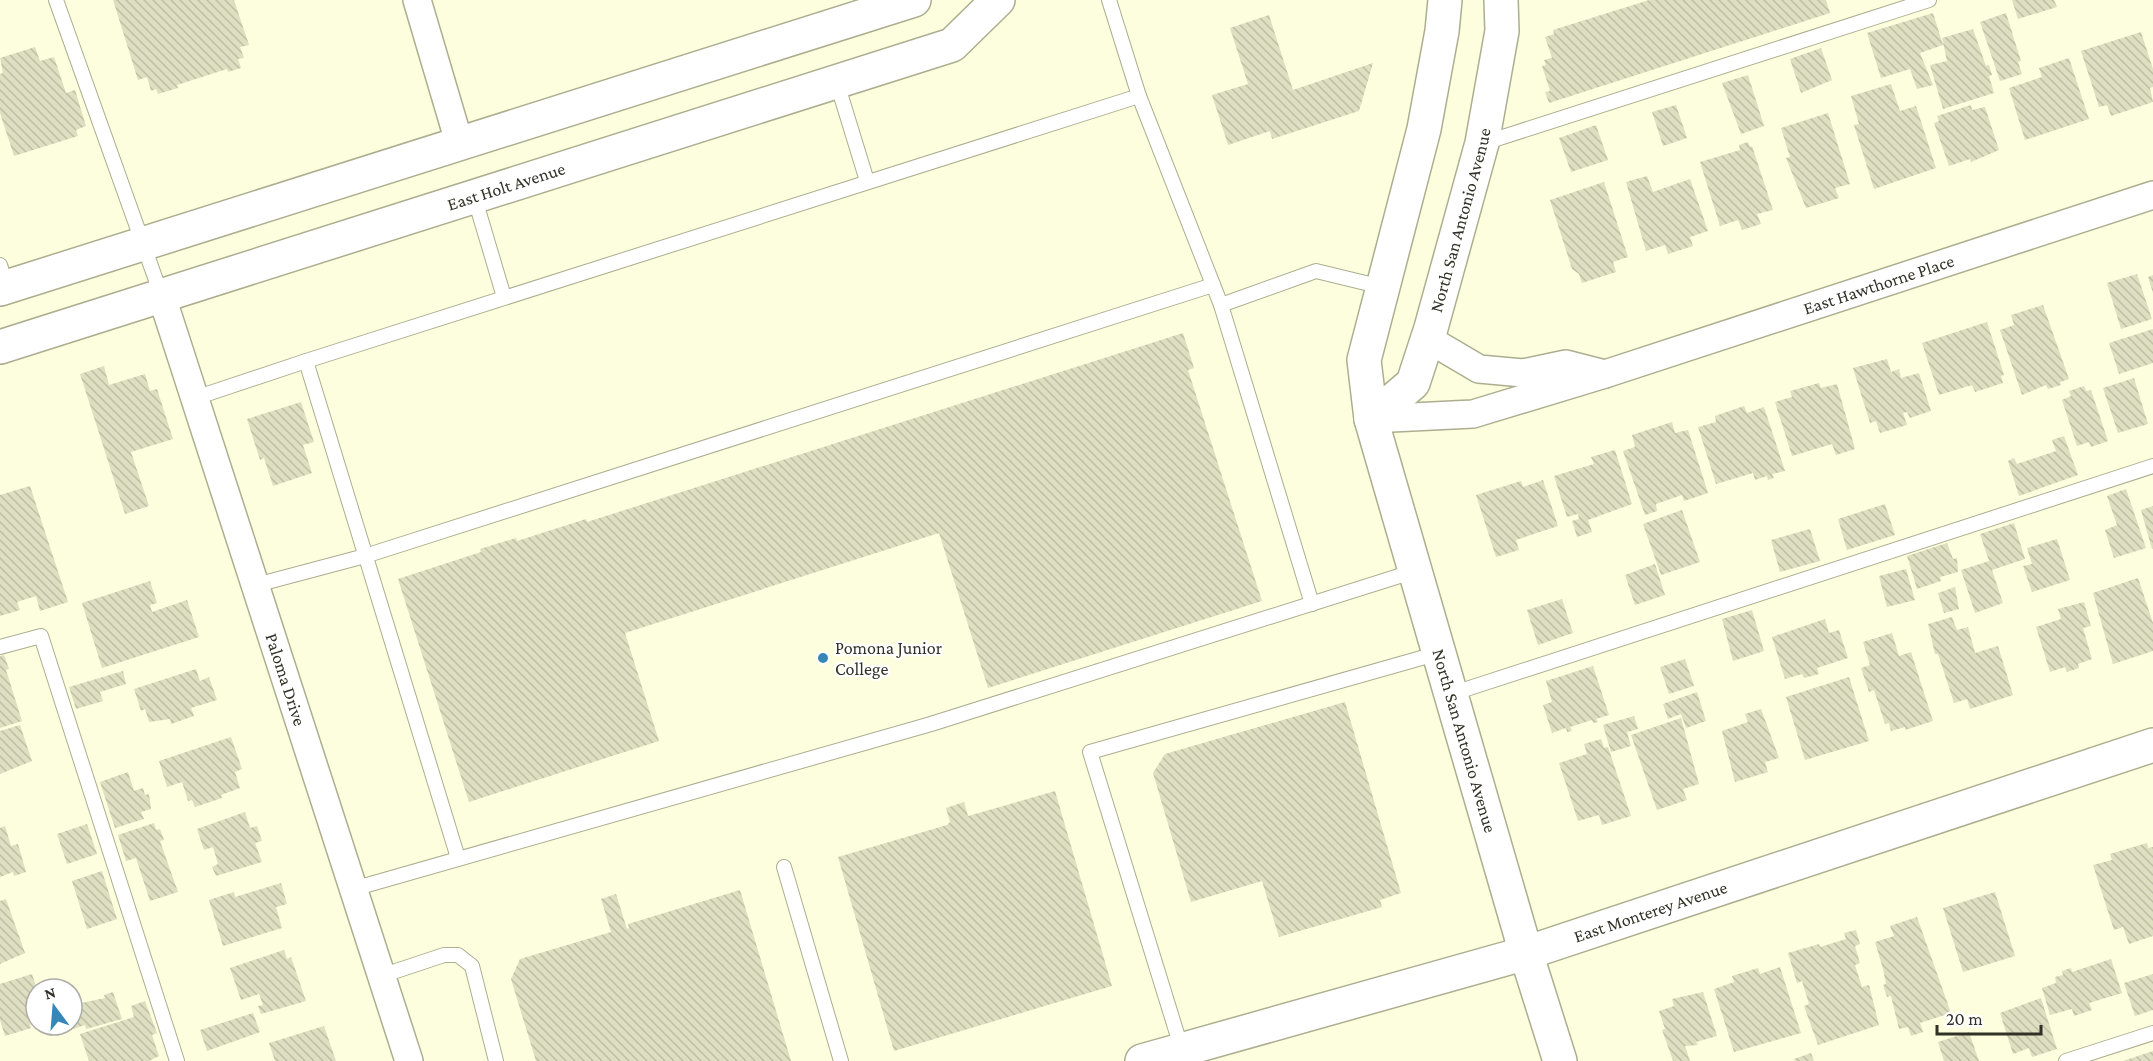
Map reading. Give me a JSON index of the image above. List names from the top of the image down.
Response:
{
  "streets": {
    "main road": ["East Holt Avenue", "North San Antonio Avenue", "East Monterey Avenue"],
    "street": ["East Hawthorne Place", "Paloma Drive"]
  },
  "crossings": [
    ["East Holt Avenue", "Paloma Drive"],
    ["North San Antonio Avenue", "East Hawthorne Place"],
    ["North San Antonio Avenue", "East Monterey Avenue"]
  ],
  "places": ["Pomona Junior College"],
  "scale_bar": "20 m",
  "north": "top"
}
